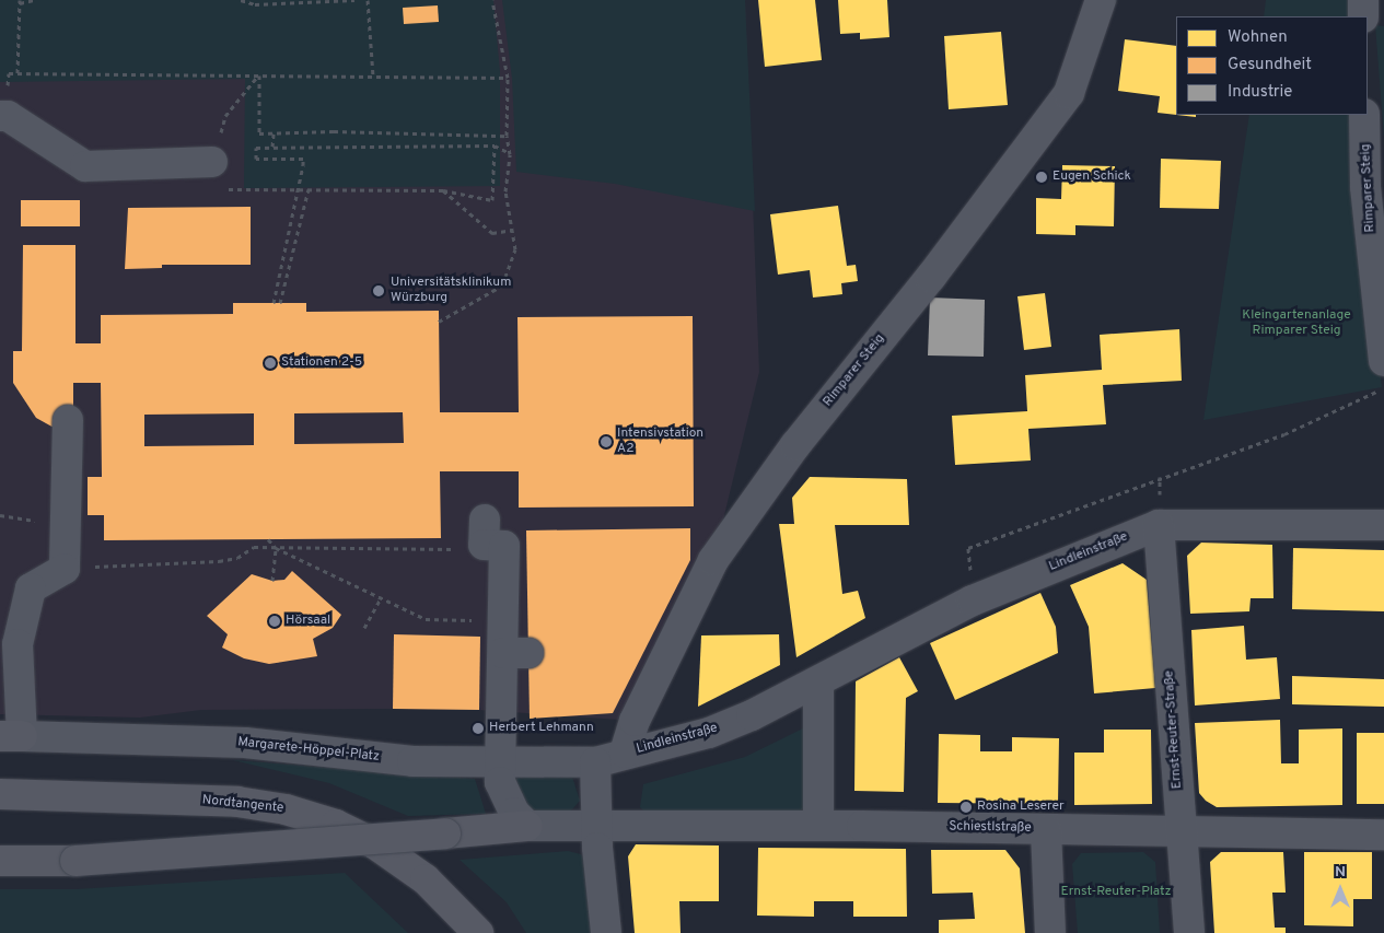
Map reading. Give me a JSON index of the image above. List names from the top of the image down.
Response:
{
  "streets": {
    "main road": ["Nordtangente"],
    "street": [
      "Rimparer Steig",
      "Lindleinstraße",
      "Ernst-Reuter-Straße",
      "Margarete-Höppel-Platz",
      "Schiestlstraße"
    ]
  },
  "crossings": [
    ["Rimparer Steig", "Lindleinstraße"],
    ["Lindleinstraße", "Ernst-Reuter-Straße"],
    ["Lindleinstraße", "Margarete-Höppel-Platz"],
    ["Ernst-Reuter-Straße", "Schiestlstraße"]
  ],
  "parks": ["Kleingartenanlage Rimparer Steig", "Ernst-Reuter-Platz"],
  "places": [
    "Eugen Schick",
    "Universitätsklinikum Würzburg",
    "Stationen 2-5",
    "Intensivstation A2",
    "Hörsaal",
    "Herbert Lehmann",
    "Rosina Leserer"
  ],
  "legend": ["Wohnen", "Gesundheit", "Industrie"],
  "north": "top"
}
